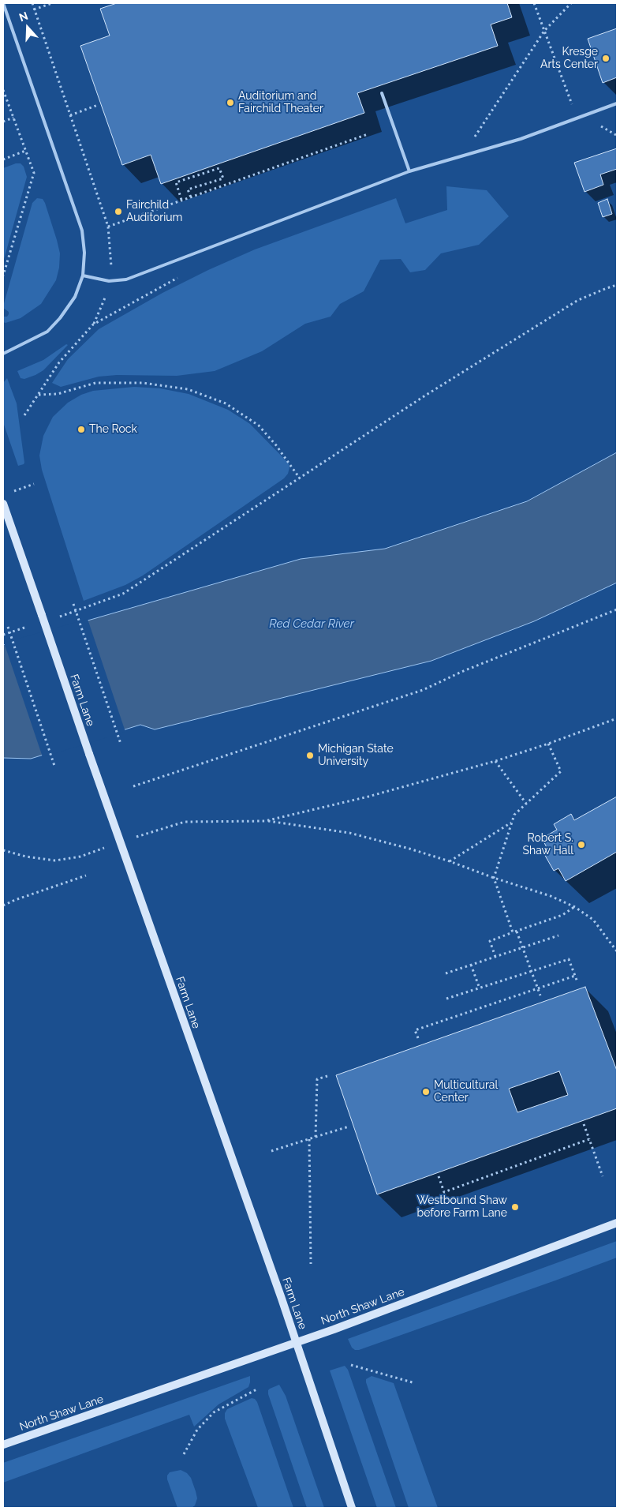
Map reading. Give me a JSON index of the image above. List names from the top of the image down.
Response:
{
  "streets": {
    "street": ["Farm Lane", "North Shaw Lane"]
  },
  "crossings": [
    ["Farm Lane", "North Shaw Lane"]
  ],
  "water": ["Red Cedar River"],
  "places": [
    "Kresge Arts Center",
    "Auditorium and Fairchild Theater",
    "Fairchild Auditorium",
    "The Rock",
    "Michigan State University",
    "Robert S. Shaw Hall",
    "Multicultural Center",
    "Westbound Shaw before Farm Lane"
  ],
  "north": "top"
}
